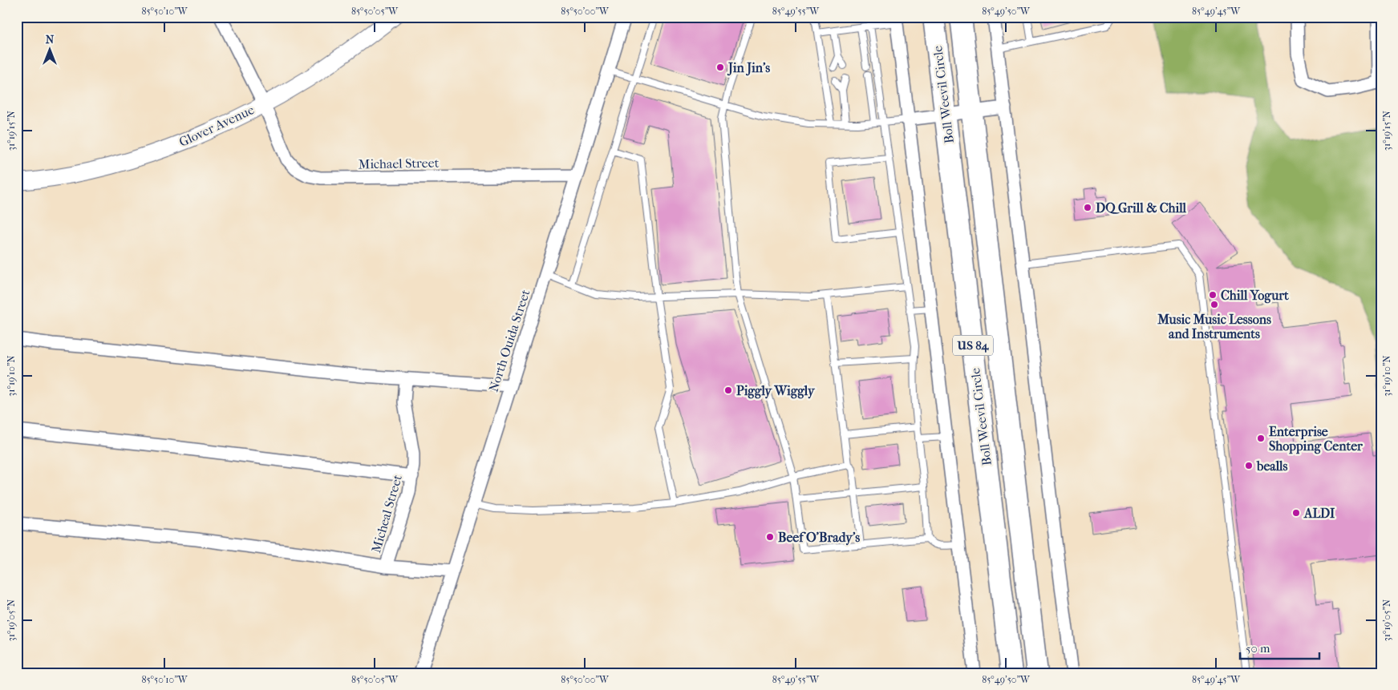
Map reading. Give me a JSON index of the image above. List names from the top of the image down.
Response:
{
  "streets": {
    "highway": ["Boll Weevil Circle", "US 84"],
    "main road": ["Glover Avenue"],
    "street": ["Michael Street", "North Ouida Street", "Micheal Street"]
  },
  "crossings": [
    ["Glover Avenue", "Michael Street"],
    ["Michael Street", "North Ouida Street"],
    ["North Ouida Street", "Micheal Street"]
  ],
  "places": [
    "Jin Jin's",
    "DQ Grill & Chill",
    "Chill Yogurt",
    "Music Music Lessons and Instruments",
    "Piggly Wiggly",
    "Enterprise Shopping Center",
    "bealls",
    "ALDI",
    "Beef O'Brady's"
  ],
  "scale_bar": "50 m",
  "north": "top",
  "coordinates": [
    "85°50'10\"W",
    "85°50'05\"W",
    "85°50'00\"W",
    "85°49'55\"W",
    "85°49'50\"W",
    "85°49'45\"W",
    "31°19'15\"N",
    "31°19'10\"N",
    "31°19'05\"N"
  ]
}
